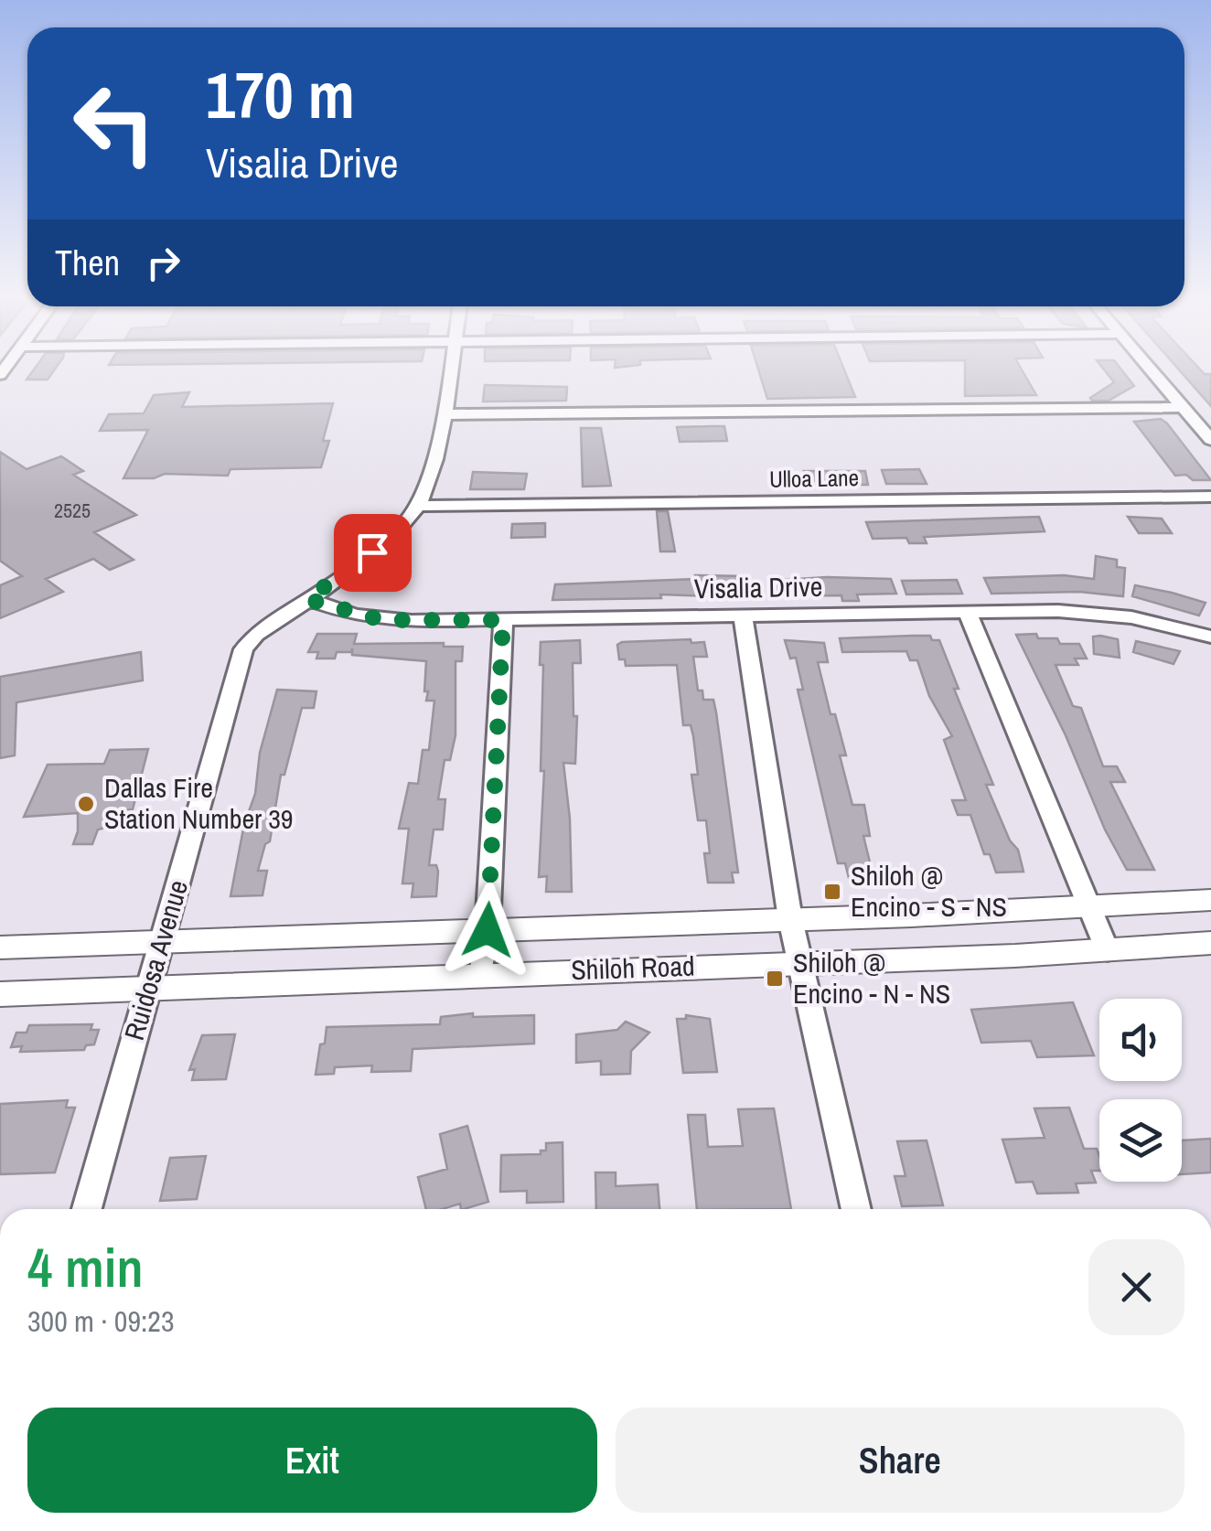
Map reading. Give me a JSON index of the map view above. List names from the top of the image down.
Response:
{
  "streets": {
    "main road": ["Shiloh Road"],
    "street": ["Ulloa Lane", "Visalia Drive", "Ruidosa Avenue"]
  },
  "crossings": [
    ["Ulloa Lane", "Ruidosa Avenue"],
    ["Visalia Drive", "Ruidosa Avenue"],
    ["Ruidosa Avenue", "Shiloh Road"]
  ],
  "places": {
    "other": ["Dallas Fire Station Number 39"],
    "transit": ["Shiloh @ Encino - S - NS", "Shiloh @ Encino - N - NS"]
  },
  "house_numbers": ["2525"],
  "page": {
    "turn": ["170 m", "Visalia Drive"],
    "then": "Then",
    "heading": ["4 min", "300 m · 09:23"],
    "buttons": ["Exit", "Share"]
  }
}
